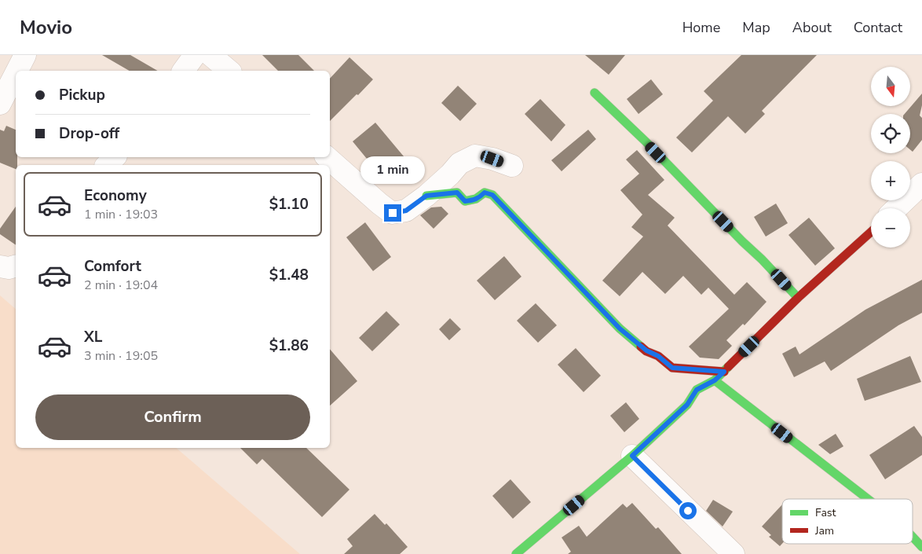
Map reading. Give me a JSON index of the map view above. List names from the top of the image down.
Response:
{
  "legend": ["Fast", "Jam"],
  "north": "bottom",
  "page": {
    "header": "Movio",
    "nav": [
      "Home",
      "Map",
      "About",
      "Contact"
    ],
    "map_buttons": ["+", "−"],
    "banner": ["Pickup", "Drop-off"],
    "bubble": "1 min",
    "list": [
      {
        "name": "Economy",
        "note": "1 min · 19:03",
        "value": "$1.10"
      },
      {
        "name": "Comfort",
        "note": "2 min · 19:04",
        "value": "$1.48"
      },
      {
        "name": "XL",
        "note": "3 min · 19:05",
        "value": "$1.86"
      }
    ],
    "buttons": "Confirm"
  }
}
